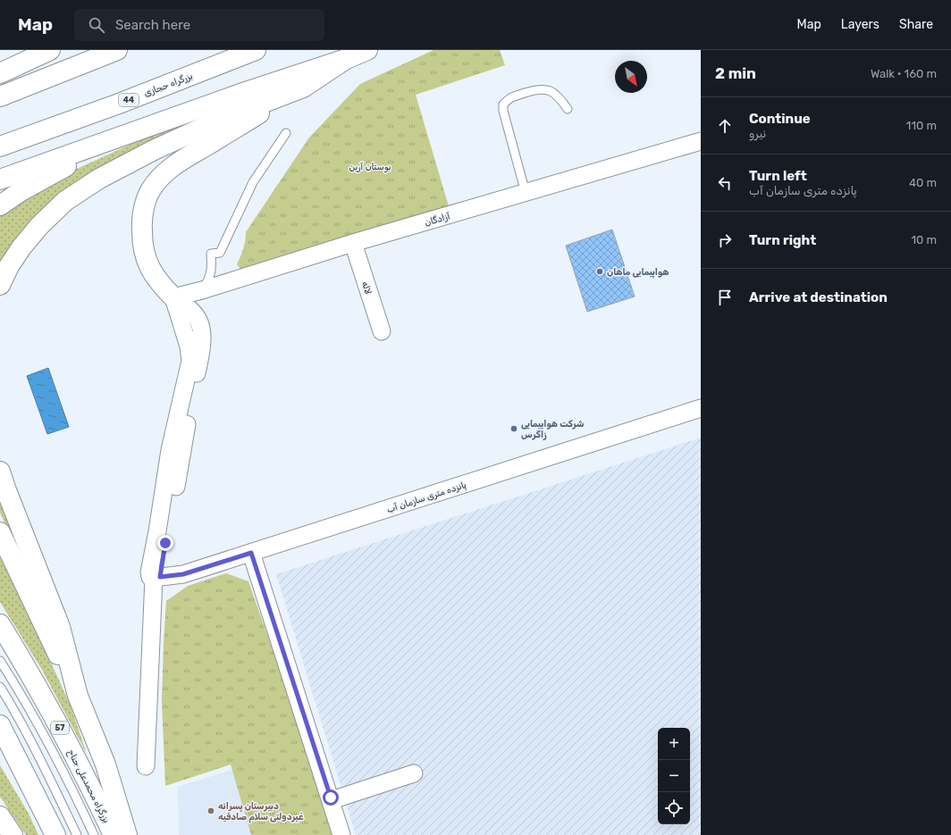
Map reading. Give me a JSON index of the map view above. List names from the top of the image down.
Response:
{
  "streets": {
    "highway": [
      "بزرگراه حجازی",
      "44",
      "57",
      "بزرگراه محمدعلی جناح"
    ],
    "street": ["آزادگان", "لاله", "پانزده متری سازمان آب"]
  },
  "crossings": [
    ["آزادگان", "لاله"]
  ],
  "parks": ["بوستان آرین"],
  "places": ["هواپیمایی ماهان", "شرکت هواپیمایی زاگرس", "دبیرستان پسرانه غیردولتی سلام صادقیه"],
  "north": "bottom right",
  "page": {
    "header": "Map",
    "search": "Search here",
    "nav": ["Map", "Layers", "Share"],
    "heading": ["2 min", "Walk · 160 m"],
    "list": [
      ["Continue", "نیرو", "110 m"],
      ["Turn left", "پانزده متری سازمان آب", "40 m"],
      ["Turn right", "10 m"],
      "Arrive at destination"
    ],
    "map_buttons": ["+", "−"]
  }
}
